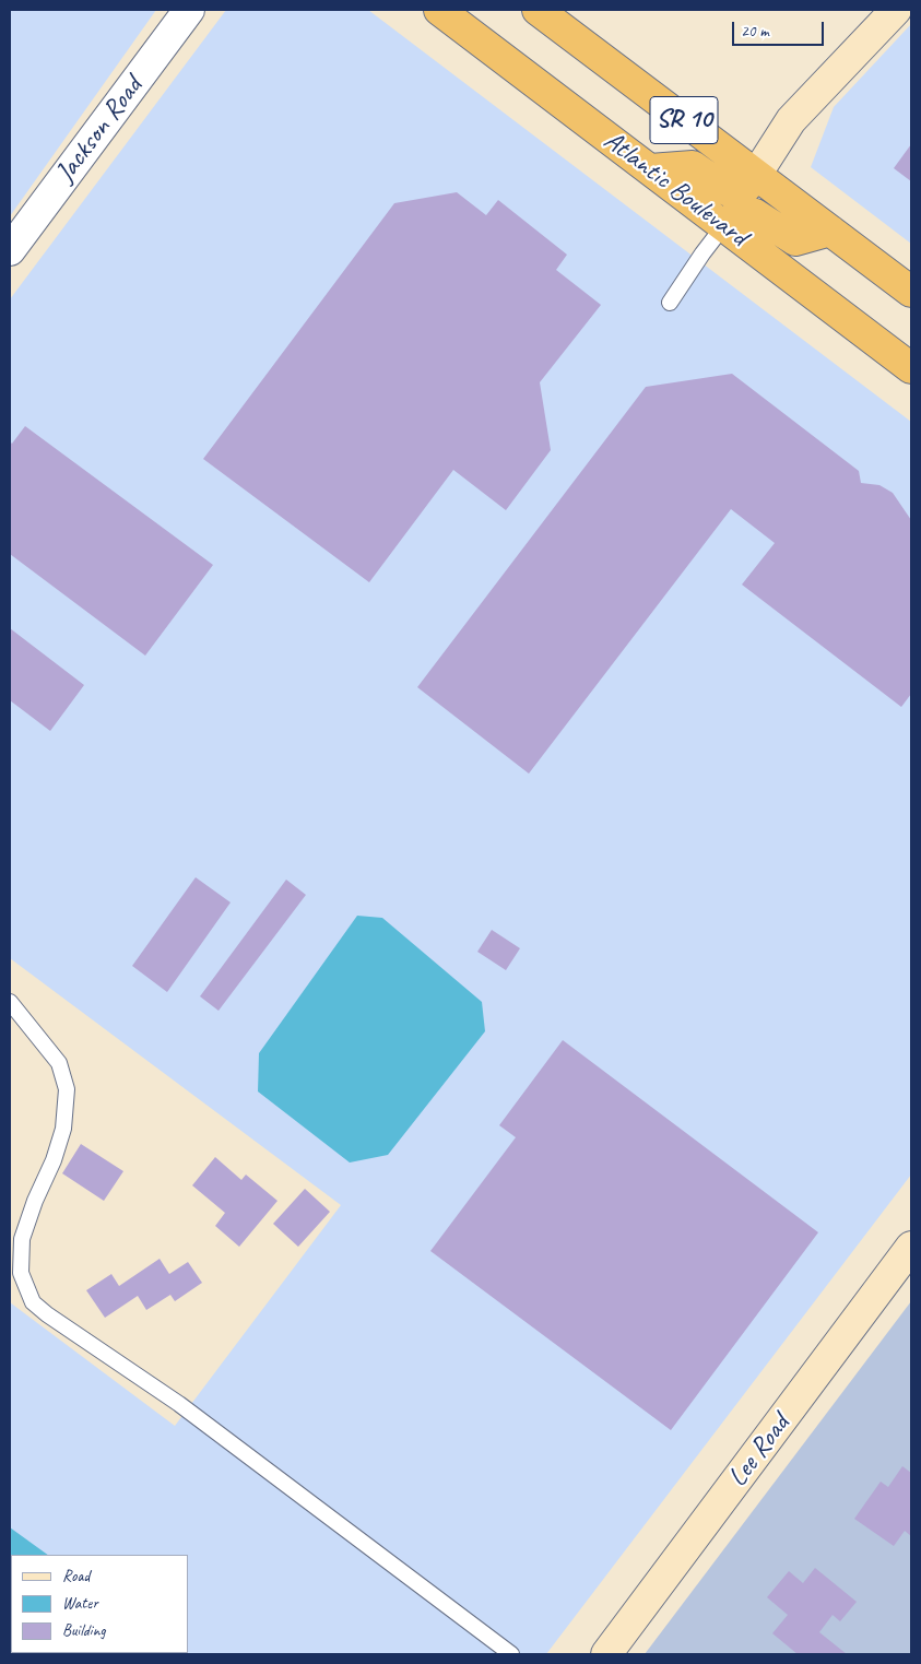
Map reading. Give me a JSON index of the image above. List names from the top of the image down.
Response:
{
  "streets": {
    "highway": ["SR 10", "Atlantic Boulevard"],
    "street": ["Jackson Road", "Lee Road"]
  },
  "legend": ["Road", "Water", "Building"],
  "scale_bar": "20 m"
}
